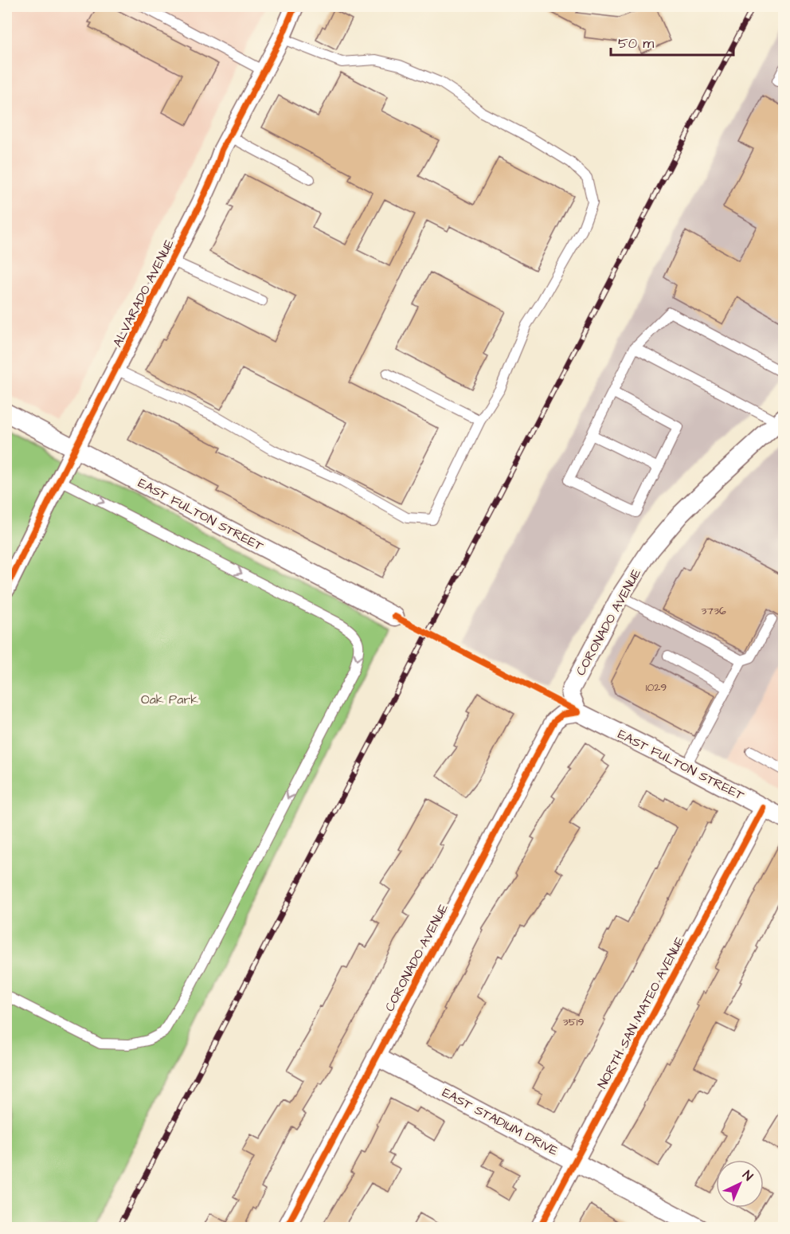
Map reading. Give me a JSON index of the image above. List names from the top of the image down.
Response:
{
  "streets": {
    "street": [
      "ALVARADO AVENUE",
      "EAST FULTON STREET",
      "CORONADO AVENUE",
      "NORTH SAN MATEO AVENUE",
      "EAST STADIUM DRIVE"
    ]
  },
  "crossings": [
    ["ALVARADO AVENUE", "EAST FULTON STREET"],
    ["EAST FULTON STREET", "CORONADO AVENUE"],
    ["EAST FULTON STREET", "NORTH SAN MATEO AVENUE"],
    ["CORONADO AVENUE", "EAST STADIUM DRIVE"],
    ["NORTH SAN MATEO AVENUE", "EAST STADIUM DRIVE"]
  ],
  "parks": ["Oak Park"],
  "house_numbers": ["3736", "1029", "3519"],
  "scale_bar": "50 m",
  "north": "top right"
}
